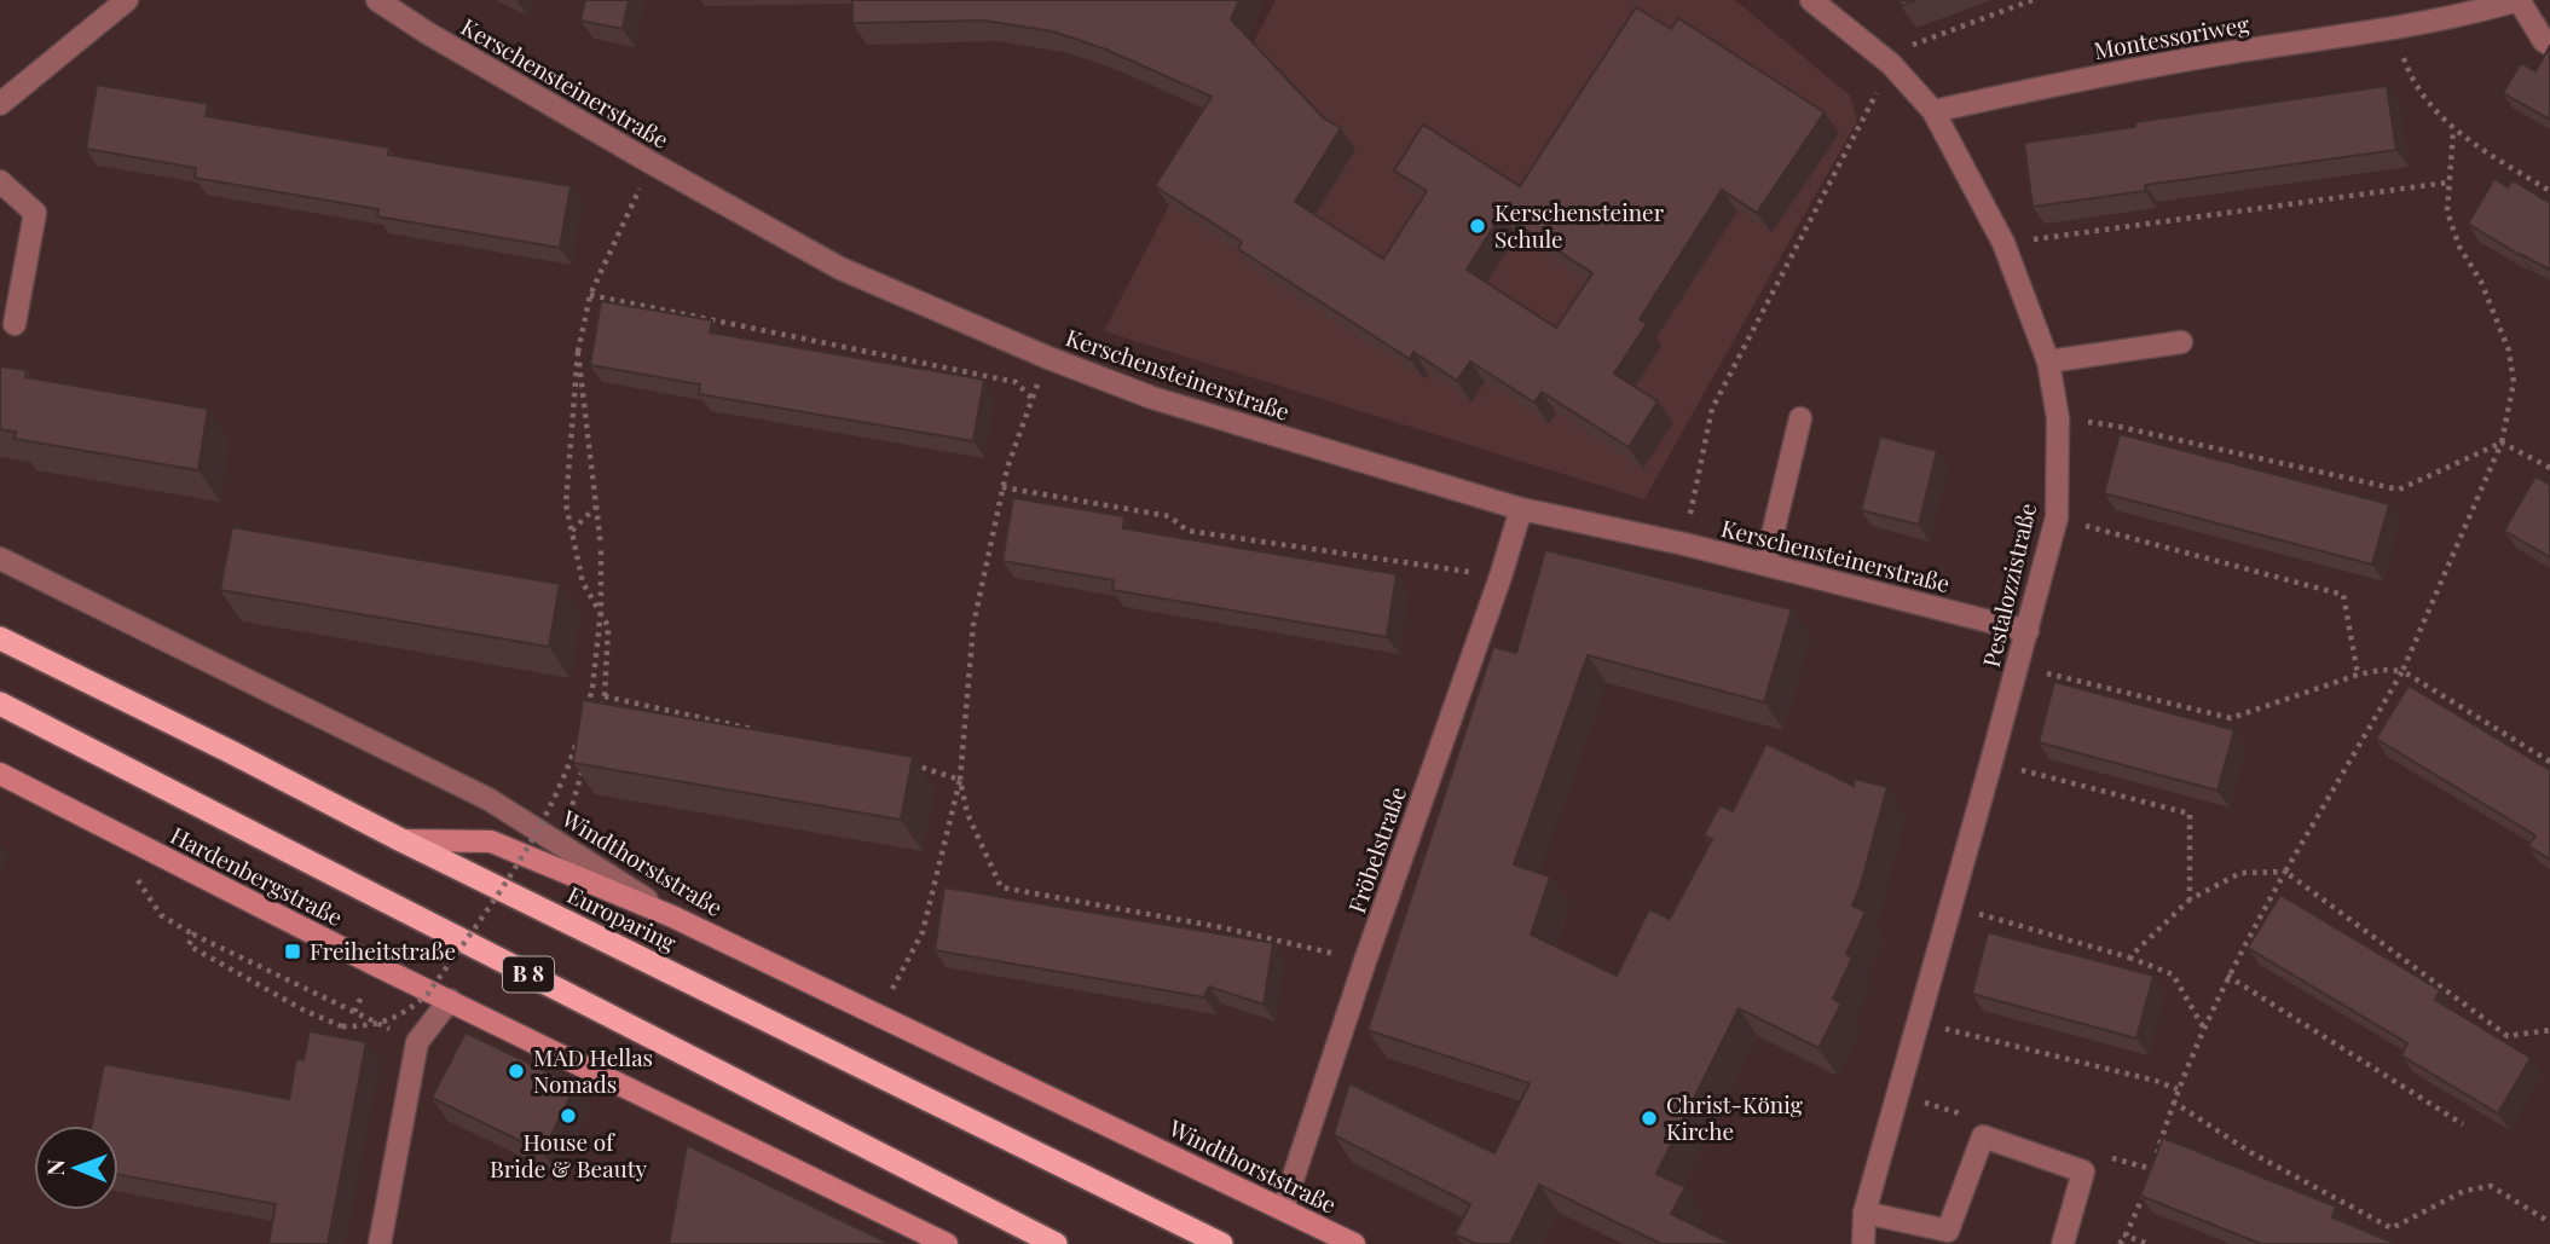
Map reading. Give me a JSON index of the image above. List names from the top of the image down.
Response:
{
  "streets": {
    "highway": ["Europaring", "B 8"],
    "main road": ["Windthorststraße", "Hardenbergstraße"],
    "street": [
      "Montessoriweg",
      "Kerschensteinerstraße",
      "Pestalozzistraße",
      "Fröbelstraße"
    ]
  },
  "crossings": [
    ["Montessoriweg", "Pestalozzistraße"],
    ["Kerschensteinerstraße", "Pestalozzistraße"],
    ["Kerschensteinerstraße", "Fröbelstraße"],
    ["Fröbelstraße", "Windthorststraße"]
  ],
  "places": {
    "other": [
      "Kerschensteiner Schule",
      "MAD Hellas Nomads",
      "House of Bride & Beauty",
      "Christ-König Kirche"
    ],
    "transit": ["Freiheitstraße"]
  },
  "north": "left"
}
